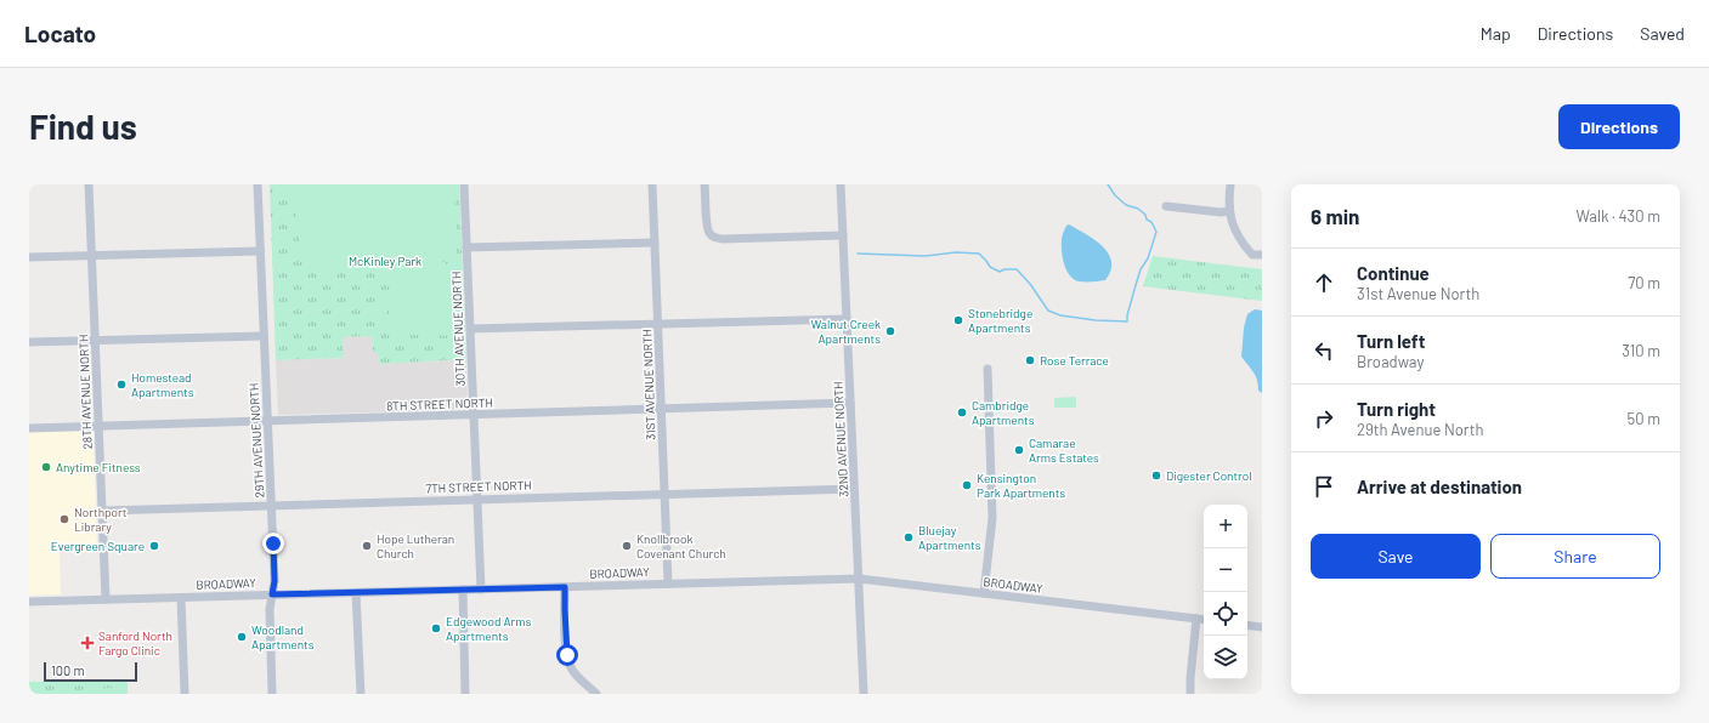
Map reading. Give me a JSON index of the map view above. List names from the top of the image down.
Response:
{
  "streets": {
    "street": [
      "30TH AVENUE NORTH",
      "31ST AVENUE NORTH",
      "28TH AVENUE NORTH",
      "8TH STREET NORTH",
      "32ND AVENUE NORTH",
      "29TH AVENUE NORTH",
      "7TH STREET NORTH",
      "BROADWAY"
    ]
  },
  "crossings": [
    ["30TH AVENUE NORTH", "8TH STREET NORTH"],
    ["30TH AVENUE NORTH", "7TH STREET NORTH"],
    ["30TH AVENUE NORTH", "BROADWAY"],
    ["31ST AVENUE NORTH", "8TH STREET NORTH"],
    ["31ST AVENUE NORTH", "7TH STREET NORTH"],
    ["31ST AVENUE NORTH", "BROADWAY"],
    ["28TH AVENUE NORTH", "8TH STREET NORTH"],
    ["28TH AVENUE NORTH", "7TH STREET NORTH"],
    ["28TH AVENUE NORTH", "BROADWAY"],
    ["8TH STREET NORTH", "32ND AVENUE NORTH"],
    ["8TH STREET NORTH", "29TH AVENUE NORTH"],
    ["32ND AVENUE NORTH", "7TH STREET NORTH"],
    ["32ND AVENUE NORTH", "BROADWAY"],
    ["29TH AVENUE NORTH", "7TH STREET NORTH"],
    ["29TH AVENUE NORTH", "BROADWAY"]
  ],
  "parks": ["McKinley Park"],
  "places": {
    "other": [
      "Stonebridge Apartments",
      "Walnut Creek Apartments",
      "Rose Terrace",
      "Homestead Apartments",
      "Cambridge Apartments",
      "Camarae Arms Estates",
      "Anytime Fitness",
      "Digester Control",
      "Kensington Park Apartments",
      "Northport Library",
      "Bluejay Apartments",
      "Evergreen Square",
      "Hope Lutheran Church",
      "Knollbrook Covenant Church",
      "Edgewood Arms Apartments",
      "Woodland Apartments"
    ],
    "health": ["Sanford North Fargo Clinic"]
  },
  "scale_bar": "100 m",
  "page": {
    "header": "Locato",
    "nav": ["Map", "Directions", "Saved"],
    "buttons": [
      "Directions",
      ["Save", "Share"]
    ],
    "title": "Find us",
    "heading": ["6 min", "Walk · 430 m"],
    "list": [
      ["Continue", "31st Avenue North", "70 m"],
      ["Turn left", "Broadway", "310 m"],
      ["Turn right", "29th Avenue North", "50 m"],
      "Arrive at destination"
    ],
    "map_buttons": ["+", "−"],
    "scale": "100 m"
  }
}
